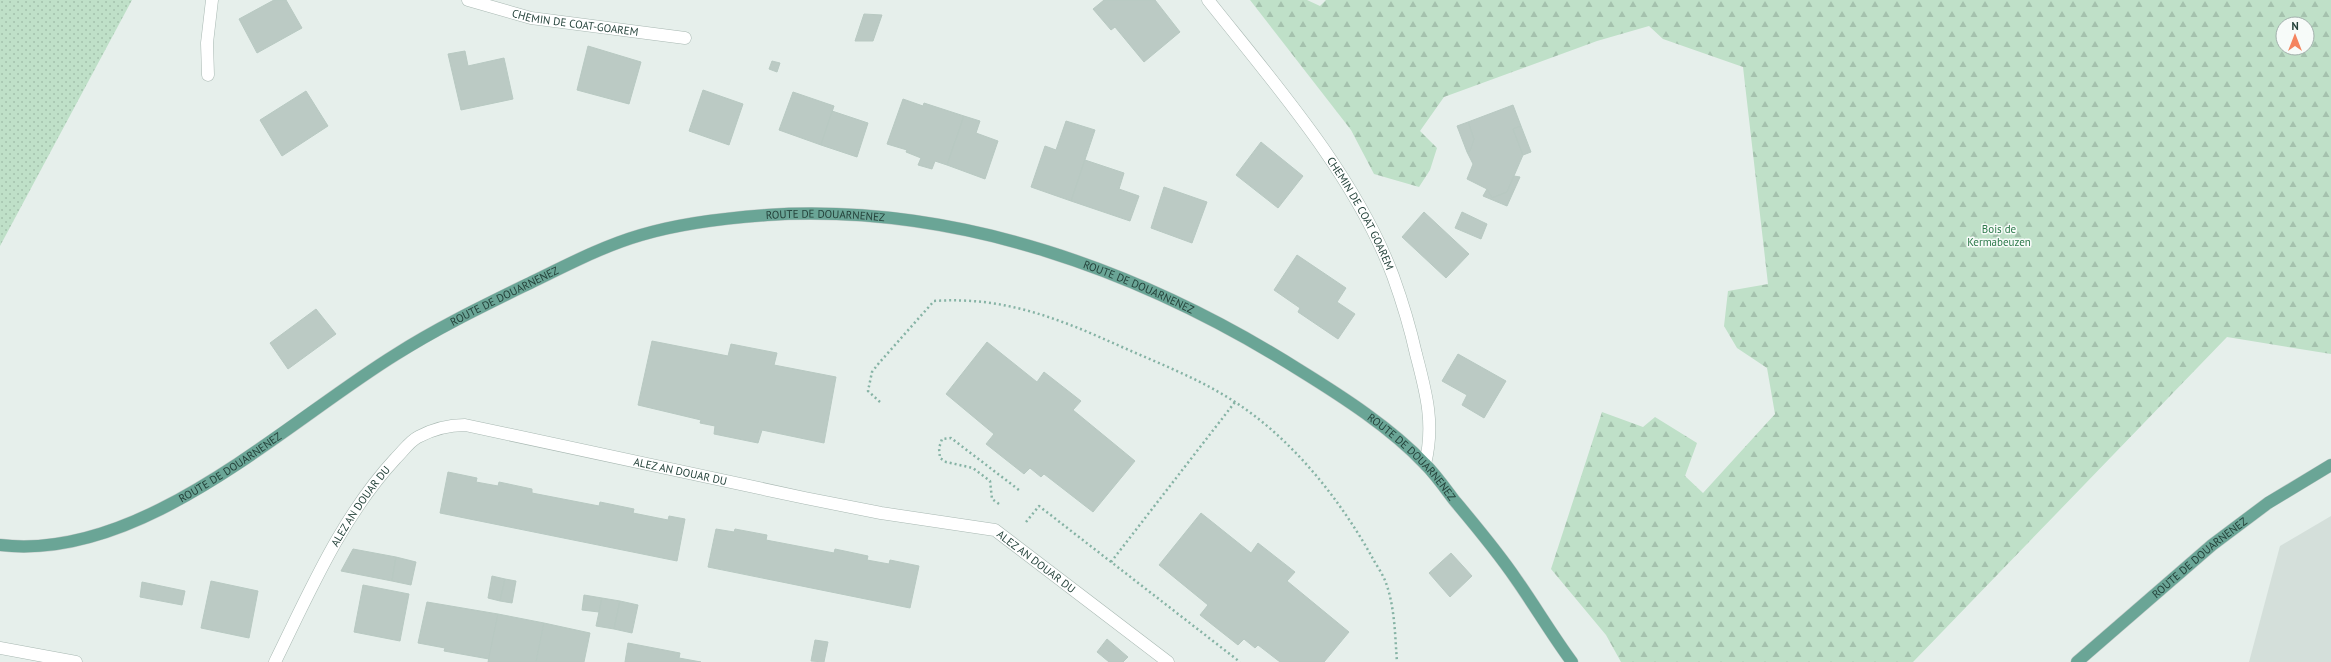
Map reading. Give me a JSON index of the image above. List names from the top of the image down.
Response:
{
  "streets": {
    "main road": ["ROUTE DE DOUARNENEZ"],
    "street": ["CHEMIN DE COAT-GOAREM", "CHEMIN DE COAT GOAREM", "ALEZ AN DOUAR DU"]
  },
  "crossings": [
    ["CHEMIN DE COAT GOAREM", "ROUTE DE DOUARNENEZ"]
  ],
  "parks": ["Bois de Kermabeuzen"],
  "north": "top"
}
